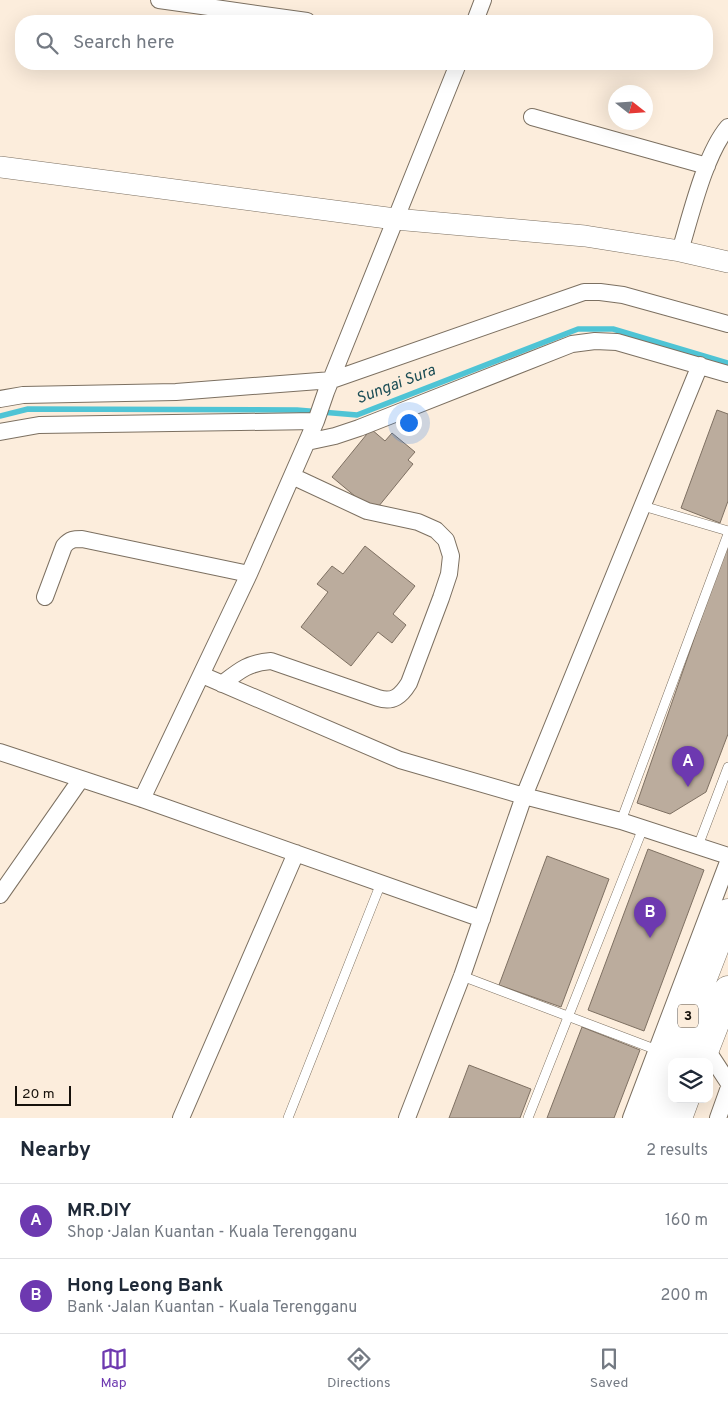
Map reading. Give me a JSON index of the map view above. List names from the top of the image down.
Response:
{
  "streets": {
    "highway": ["3"]
  },
  "water": ["Sungai Sura"],
  "scale_bar": "20 m",
  "north": "right",
  "page": {
    "search": "Search here",
    "pins": ["A", "B"],
    "scale": "20 m",
    "heading": ["Nearby", "2 results"],
    "list": [
      {
        "mark": "A",
        "name": "MR.DIY",
        "note": "Shop · Jalan Kuantan - Kuala Terengganu",
        "value": "160 m"
      },
      {
        "mark": "B",
        "name": "Hong Leong Bank",
        "note": "Bank · Jalan Kuantan - Kuala Terengganu",
        "value": "200 m"
      }
    ],
    "nav": ["Map", "Directions", "Saved"]
  }
}
